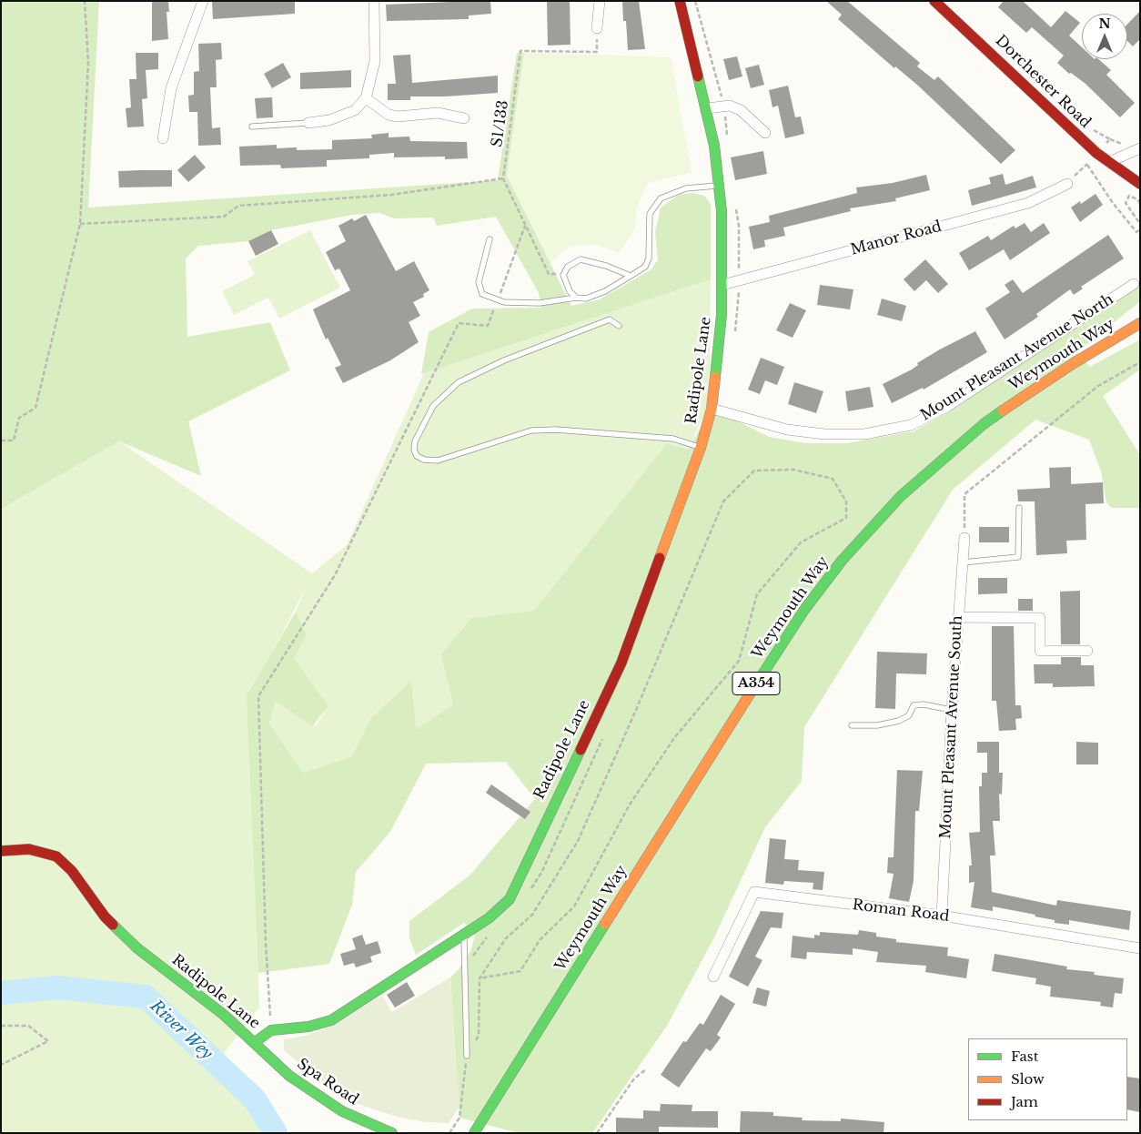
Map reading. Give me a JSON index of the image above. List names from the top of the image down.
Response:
{
  "streets": {
    "main road": [
      "Dorchester Road",
      "Weymouth Way",
      "Radipole Lane",
      "A354",
      "Spa Road"
    ],
    "street": [
      "Manor Road",
      "Mount Pleasant Avenue North",
      "Mount Pleasant Avenue South",
      "Roman Road"
    ],
    "path": ["S1/133"]
  },
  "crossings": [
    ["Manor Road", "Radipole Lane"],
    ["Mount Pleasant Avenue North", "Radipole Lane"],
    ["Radipole Lane", "Spa Road"],
    ["Mount Pleasant Avenue South", "Roman Road"]
  ],
  "water": ["River Wey"],
  "legend": ["Fast", "Slow", "Jam"],
  "north": "top"
}
